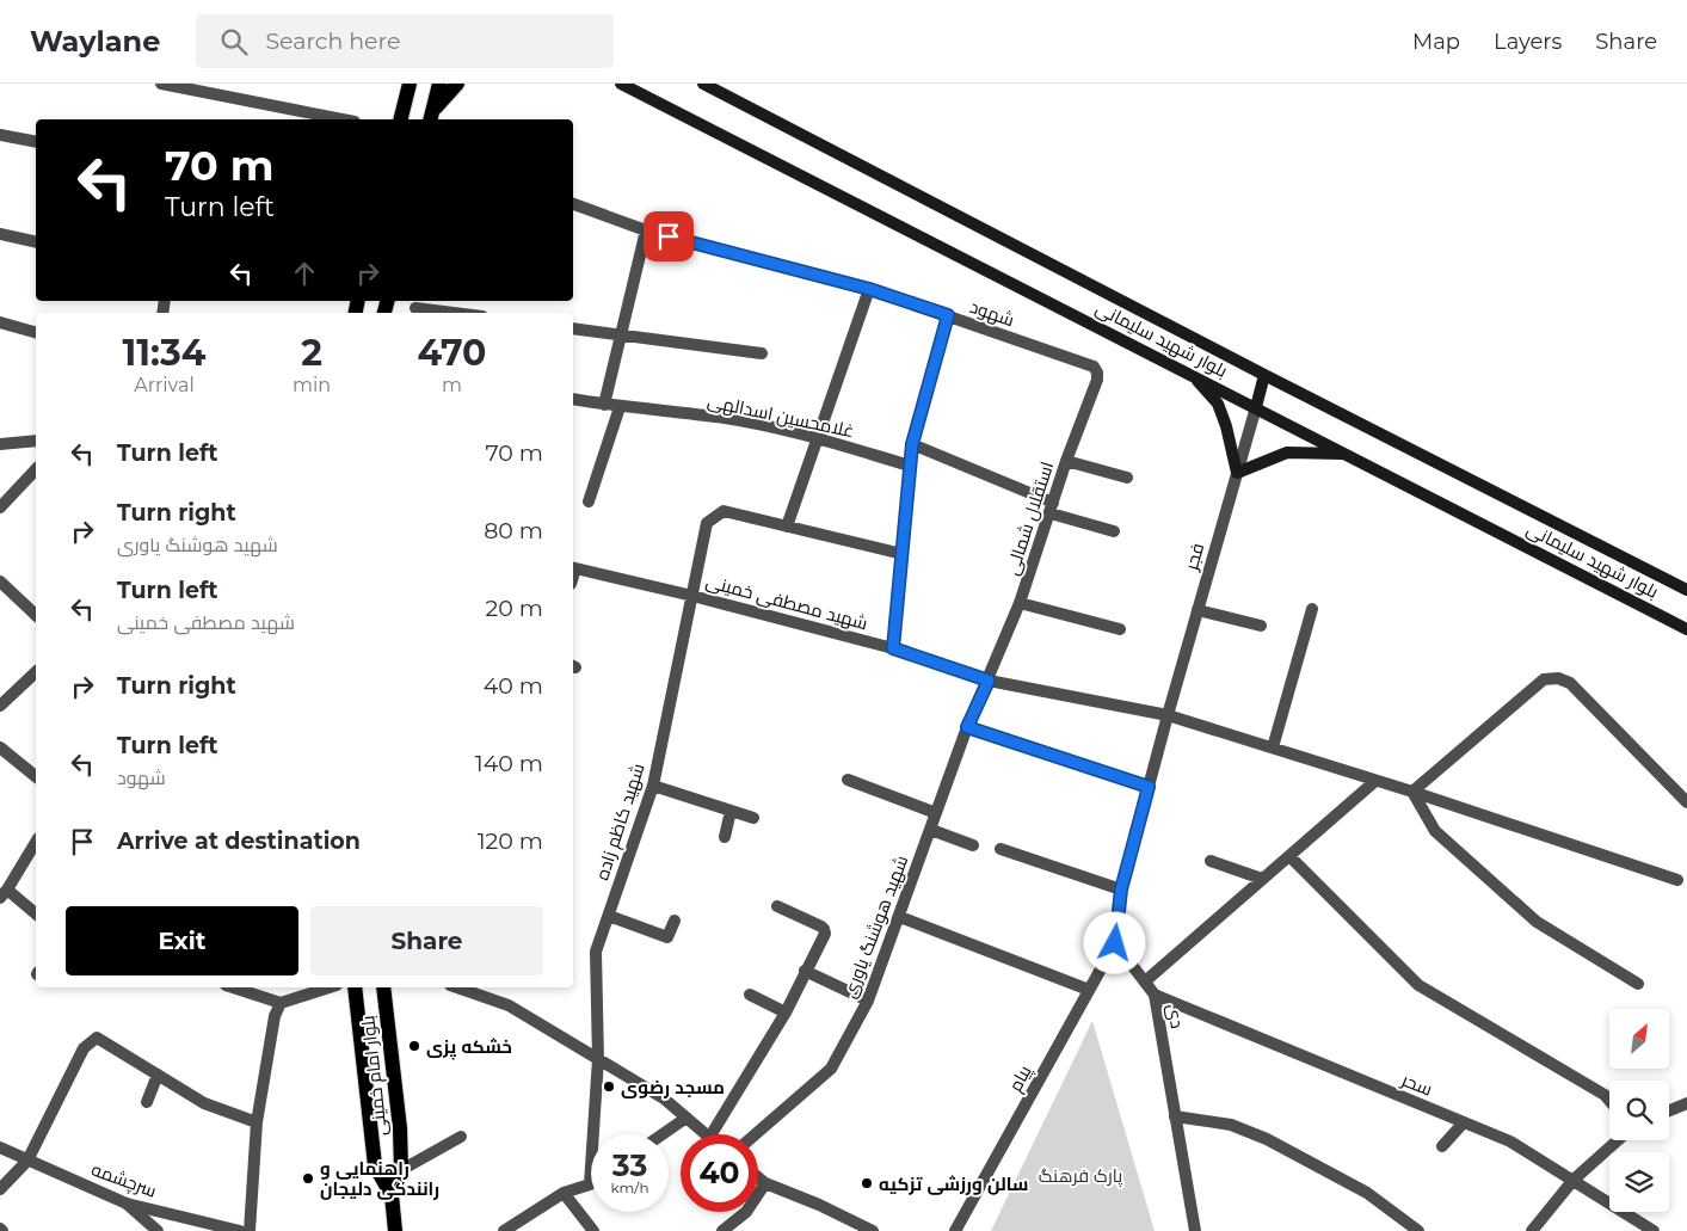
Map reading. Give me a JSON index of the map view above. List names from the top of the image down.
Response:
{
  "streets": {
    "main road": ["بلوار شهید سلیمانی", "بلوار امام خمینی"],
    "street": [
      "شهود",
      "غلامحسین اسدالهی",
      "استقلال شمالی",
      "فجر",
      "شهید مصطفی خمینی",
      "شهید کاظم زاده",
      "شهید هوشنگ یاوری",
      "دی",
      "پیام",
      "سحر",
      "سرچشمه"
    ]
  },
  "crossings": [
    ["شهود", "استقلال شمالی"],
    ["بلوار شهید سلیمانی", "فجر"],
    ["استقلال شمالی", "شهید مصطفی خمینی"],
    ["استقلال شمالی", "شهید هوشنگ یاوری"],
    ["فجر", "شهید مصطفی خمینی"],
    ["شهید مصطفی خمینی", "شهید کاظم زاده"],
    ["شهید مصطفی خمینی", "شهید هوشنگ یاوری"],
    ["دی", "پیام"],
    ["دی", "سحر"]
  ],
  "parks": ["پارک فرهنگ"],
  "places": [
    "خشکه پزی",
    "مسجد رضوی",
    "راهنمایی و رانندگی دلیجان",
    "سالن ورزشی تزکیه"
  ],
  "north": "top right",
  "page": {
    "header": "Waylane",
    "search": "Search here",
    "nav": ["Map", "Layers", "Share"],
    "turn": ["70 m", "Turn left"],
    "eta": [
      "11:34",
      "Arrival",
      "2",
      "min",
      "470",
      "m"
    ],
    "list": [
      {
        "name": "Turn left",
        "value": "70 m"
      },
      {
        "name": "Turn right",
        "note": "شهید هوشنگ یاوری",
        "value": "80 m"
      },
      {
        "name": "Turn left",
        "note": "شهید مصطفی خمینی",
        "value": "20 m"
      },
      {
        "name": "Turn right",
        "value": "40 m"
      },
      {
        "name": "Turn left",
        "note": "شهود",
        "value": "140 m"
      },
      {
        "name": "Arrive at destination",
        "value": "120 m"
      }
    ],
    "buttons": ["Exit", "Share"],
    "speed": "33 km/h",
    "limit": "40"
  }
}
